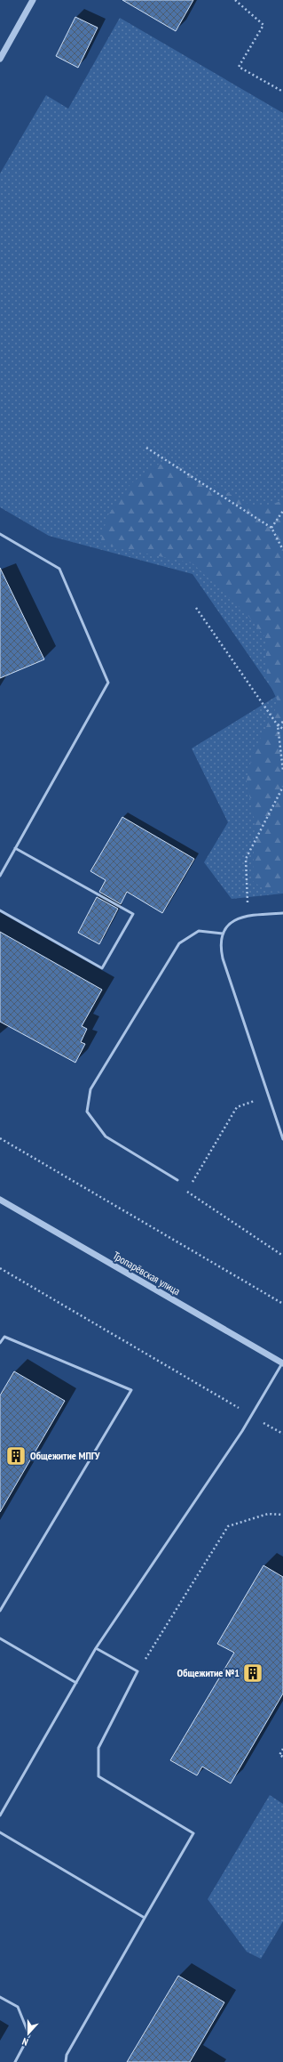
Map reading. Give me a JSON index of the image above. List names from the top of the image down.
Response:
{
  "streets": {
    "street": ["Тропарёвская улица"]
  },
  "places": {
    "building": ["Общежитие МПГУ", "Общежитие №1"]
  },
  "north": "bottom"
}
